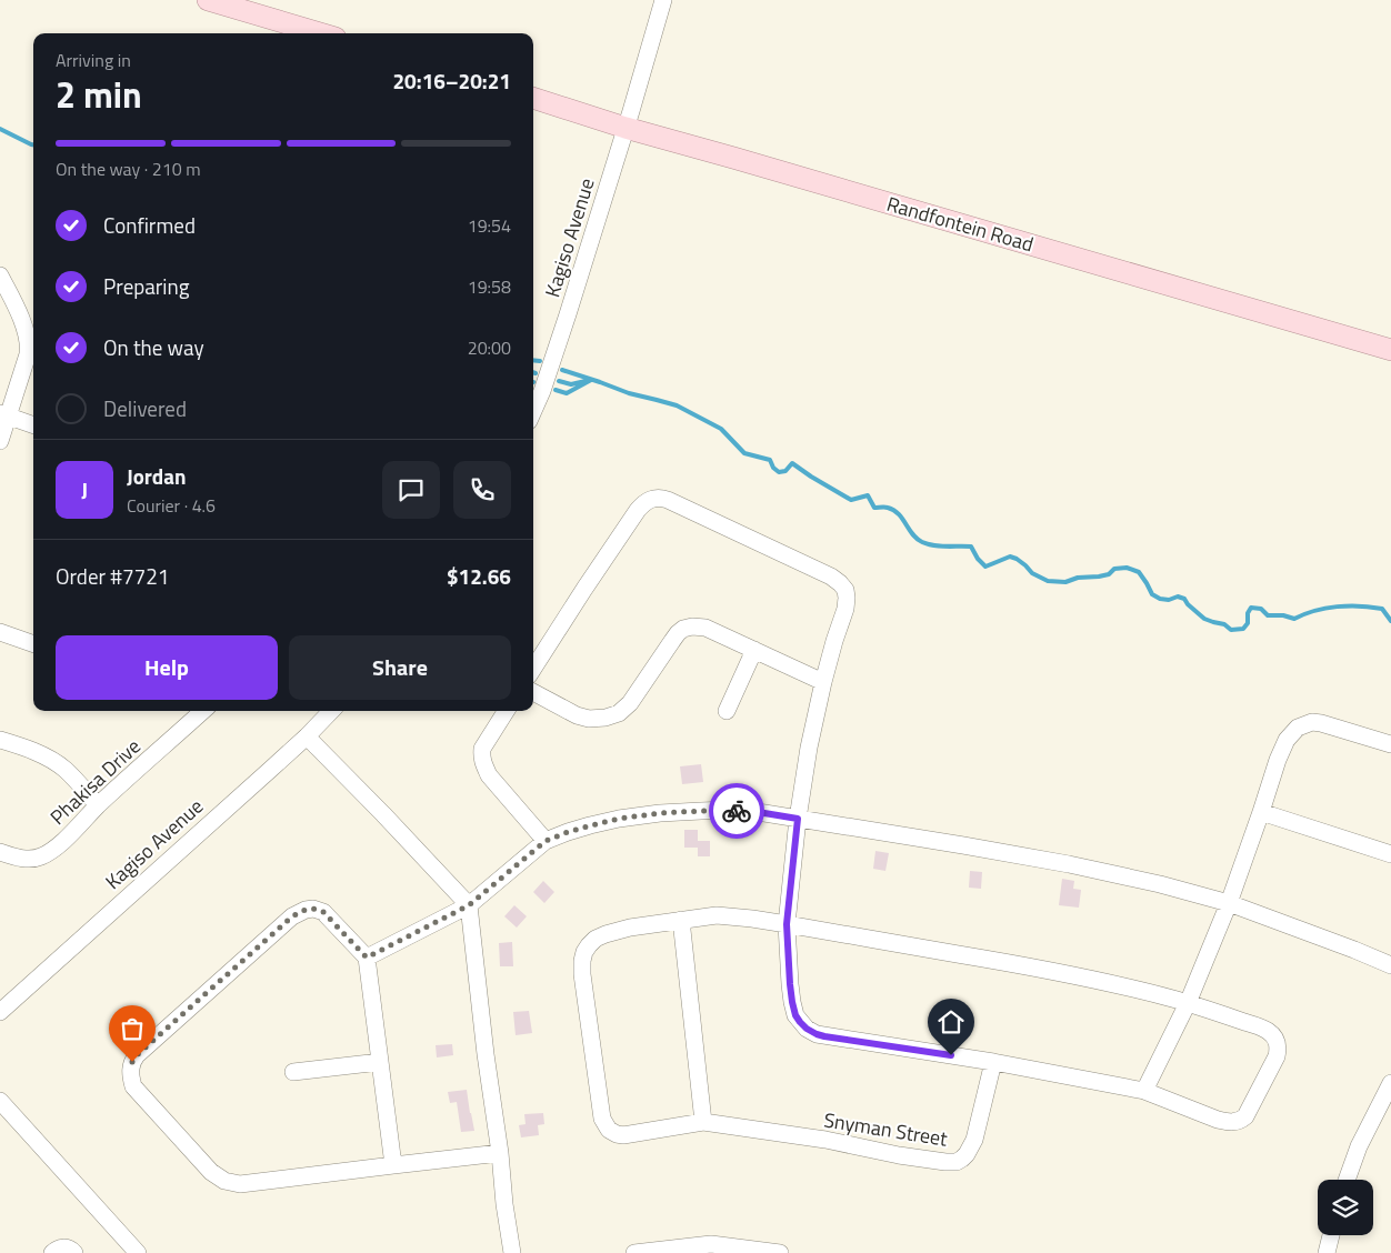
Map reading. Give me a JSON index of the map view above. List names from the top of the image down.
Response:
{
  "streets": {
    "main road": ["Randfontein Road"],
    "street": ["Kagiso Avenue", "Phakisa Drive", "Snyman Street"]
  },
  "crossings": [
    ["Randfontein Road", "Kagiso Avenue"]
  ],
  "page": {
    "heading": ["2 min", "Arriving in", "20:16–20:21"],
    "panel": [
      "Jordan",
      "Courier · 4.6",
      "Order #7721",
      "$12.66"
    ],
    "bar": "On the way · 210 m",
    "list": [
      ["Confirmed", "19:54"],
      ["Preparing", "19:58"],
      ["On the way", "20:00"],
      "Delivered"
    ],
    "round": "J",
    "buttons": ["Help", "Share"]
  }
}
